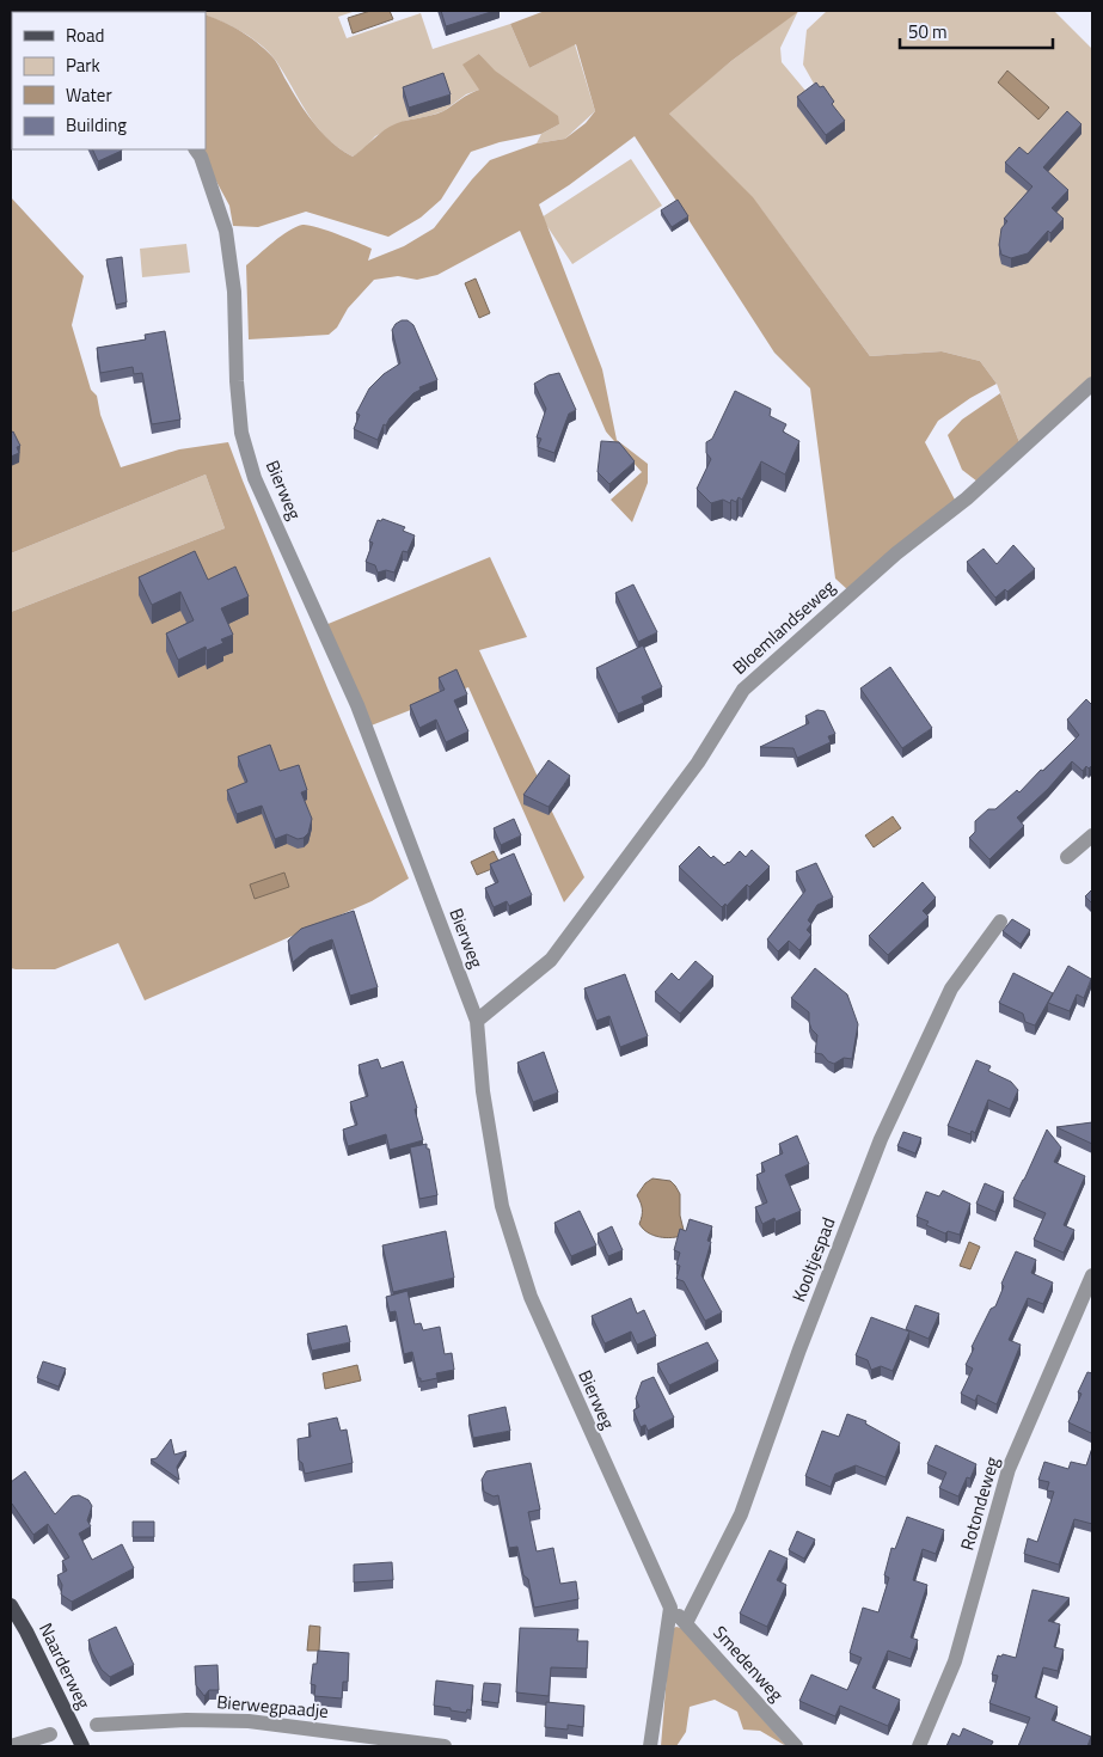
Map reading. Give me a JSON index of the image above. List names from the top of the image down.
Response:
{
  "streets": {
    "main road": ["Naarderweg"],
    "street": [
      "Bierweg",
      "Bloemlandseweg",
      "Kooltjespad",
      "Rotondeweg",
      "Smedenweg",
      "Bierwegpaadje"
    ]
  },
  "crossings": [
    ["Bierweg", "Bloemlandseweg"],
    ["Bierweg", "Smedenweg"],
    ["Kooltjespad", "Smedenweg"]
  ],
  "legend": [
    "Road",
    "Park",
    "Water",
    "Building"
  ],
  "scale_bar": "50 m"
}
